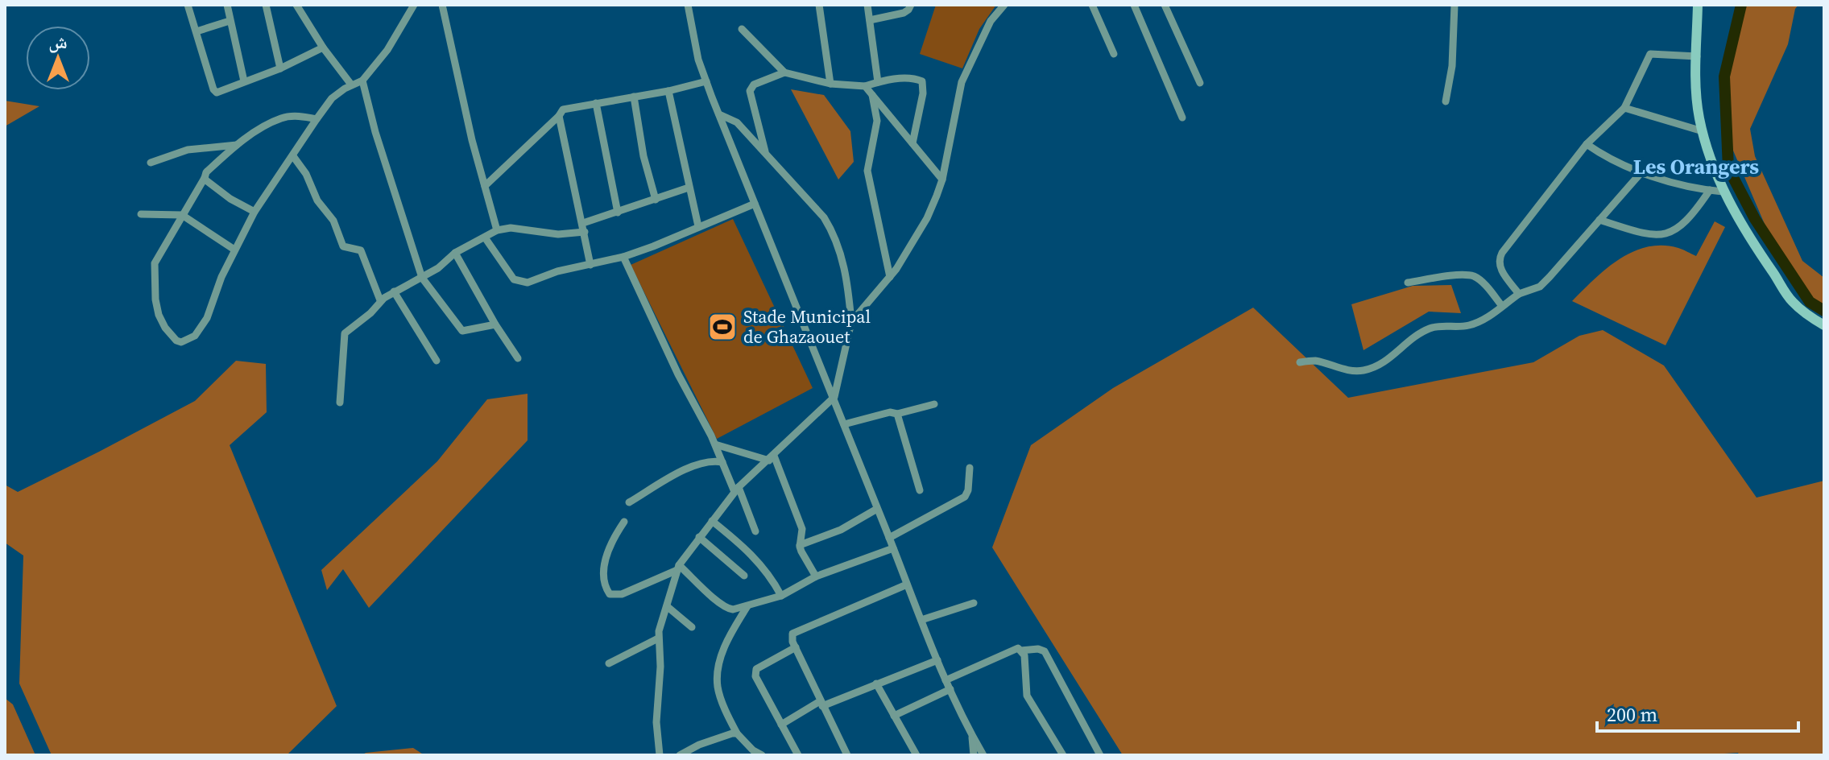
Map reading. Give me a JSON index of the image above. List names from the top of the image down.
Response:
{
  "districts": ["Les Orangers"],
  "places": {
    "sports": ["Stade Municipal de Ghazaouet"]
  },
  "scale_bar": "200 m",
  "north": "top"
}
